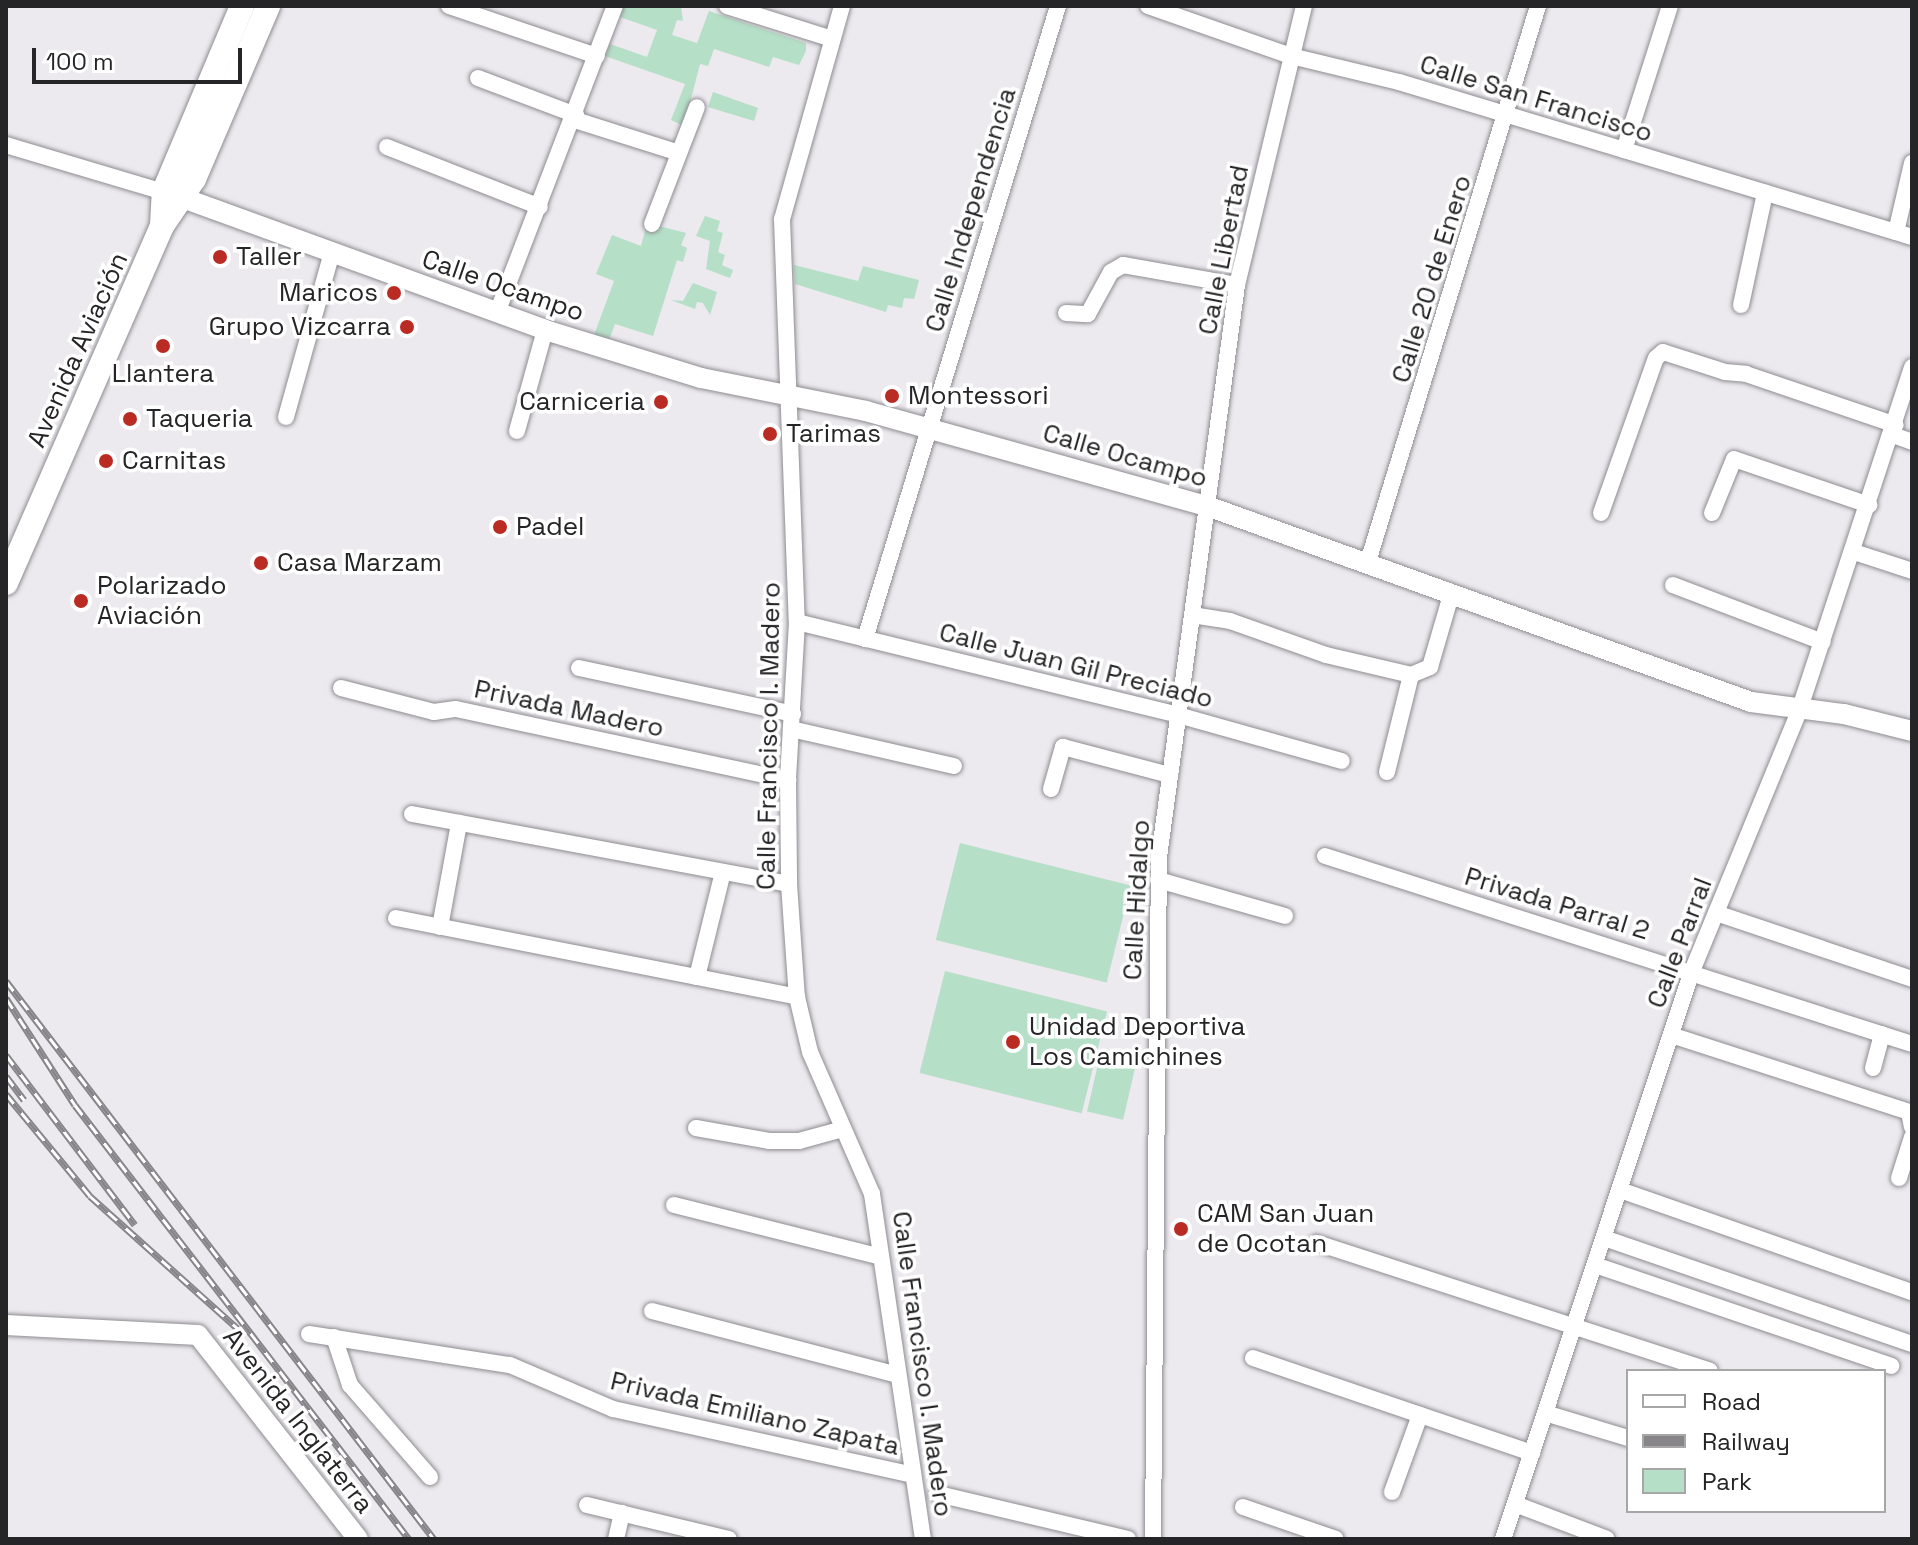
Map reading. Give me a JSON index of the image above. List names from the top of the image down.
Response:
{
  "streets": {
    "main road": ["Avenida Aviación"],
    "street": [
      "Calle San Francisco",
      "Calle Independencia",
      "Calle Libertad",
      "Calle 20 de Enero",
      "Calle Ocampo",
      "Calle Juan Gil Preciado",
      "Privada Madero",
      "Calle Francisco I. Madero",
      "Calle Hidalgo",
      "Privada Parral 2",
      "Calle Parral",
      "Privada Emiliano Zapata",
      "Avenida Inglaterra"
    ]
  },
  "crossings": [
    ["Calle San Francisco", "Calle Libertad"],
    ["Calle San Francisco", "Calle 20 de Enero"],
    ["Calle Independencia", "Calle Ocampo"],
    ["Calle Independencia", "Calle Juan Gil Preciado"],
    ["Calle Libertad", "Calle Ocampo"],
    ["Calle Libertad", "Calle Hidalgo"],
    ["Calle 20 de Enero", "Calle Ocampo"],
    ["Calle Ocampo", "Avenida Aviación"],
    ["Calle Ocampo", "Calle Francisco I. Madero"],
    ["Calle Ocampo", "Calle Hidalgo"],
    ["Calle Ocampo", "Calle Parral"],
    ["Calle Juan Gil Preciado", "Calle Francisco I. Madero"],
    ["Calle Juan Gil Preciado", "Calle Hidalgo"],
    ["Privada Madero", "Calle Francisco I. Madero"],
    ["Calle Francisco I. Madero", "Privada Emiliano Zapata"],
    ["Privada Parral 2", "Calle Parral"]
  ],
  "places": [
    "Taller",
    "Maricos",
    "Grupo Vizcarra",
    "Llantera",
    "Montessori",
    "Carniceria",
    "Taqueria",
    "Tarimas",
    "Carnitas",
    "Padel",
    "Casa Marzam",
    "Polarizado Aviación",
    "Unidad Deportiva Los Camichines",
    "CAM San Juan de Ocotan"
  ],
  "legend": ["Road", "Railway", "Park"],
  "scale_bar": "100 m"
}
